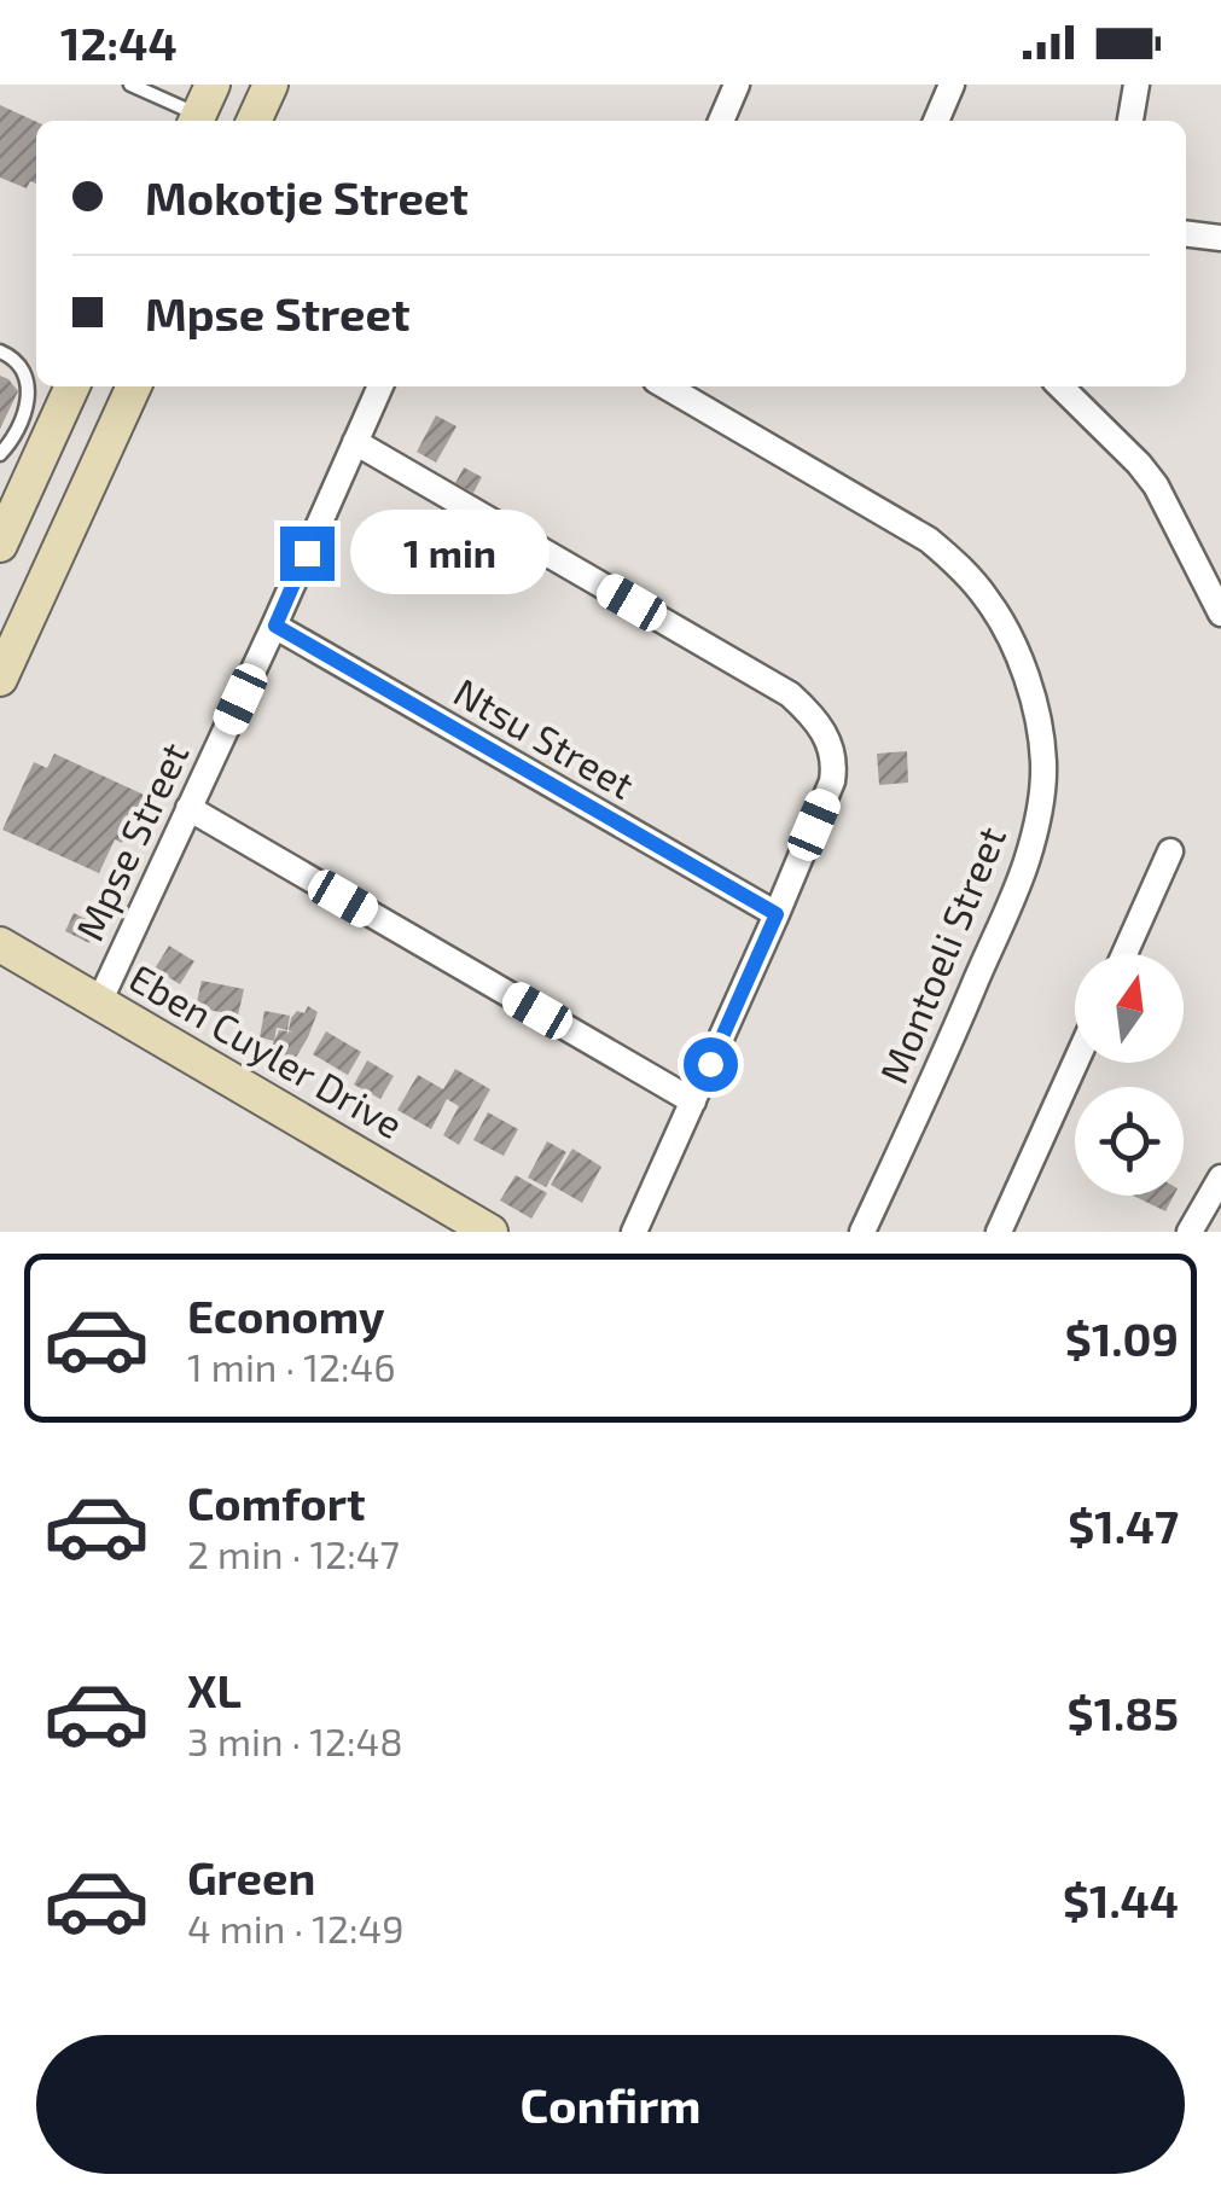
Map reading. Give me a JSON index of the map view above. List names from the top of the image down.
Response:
{
  "streets": {
    "street": [
      "Ntsu Street",
      "Mpse Street",
      "Montoeli Street",
      "Eben Cuyler Drive"
    ]
  },
  "crossings": [
    ["Ntsu Street", "Mpse Street"],
    ["Mpse Street", "Eben Cuyler Drive"]
  ],
  "north": "top",
  "page": {
    "status": "12:44",
    "banner": ["Mokotje Street", "Mpse Street"],
    "bubble": "1 min",
    "list": [
      {
        "name": "Economy",
        "note": "1 min · 12:46",
        "value": "$1.09"
      },
      {
        "name": "Comfort",
        "note": "2 min · 12:47",
        "value": "$1.47"
      },
      {
        "name": "XL",
        "note": "3 min · 12:48",
        "value": "$1.85"
      },
      {
        "name": "Green",
        "note": "4 min · 12:49",
        "value": "$1.44"
      }
    ],
    "buttons": "Confirm"
  }
}
